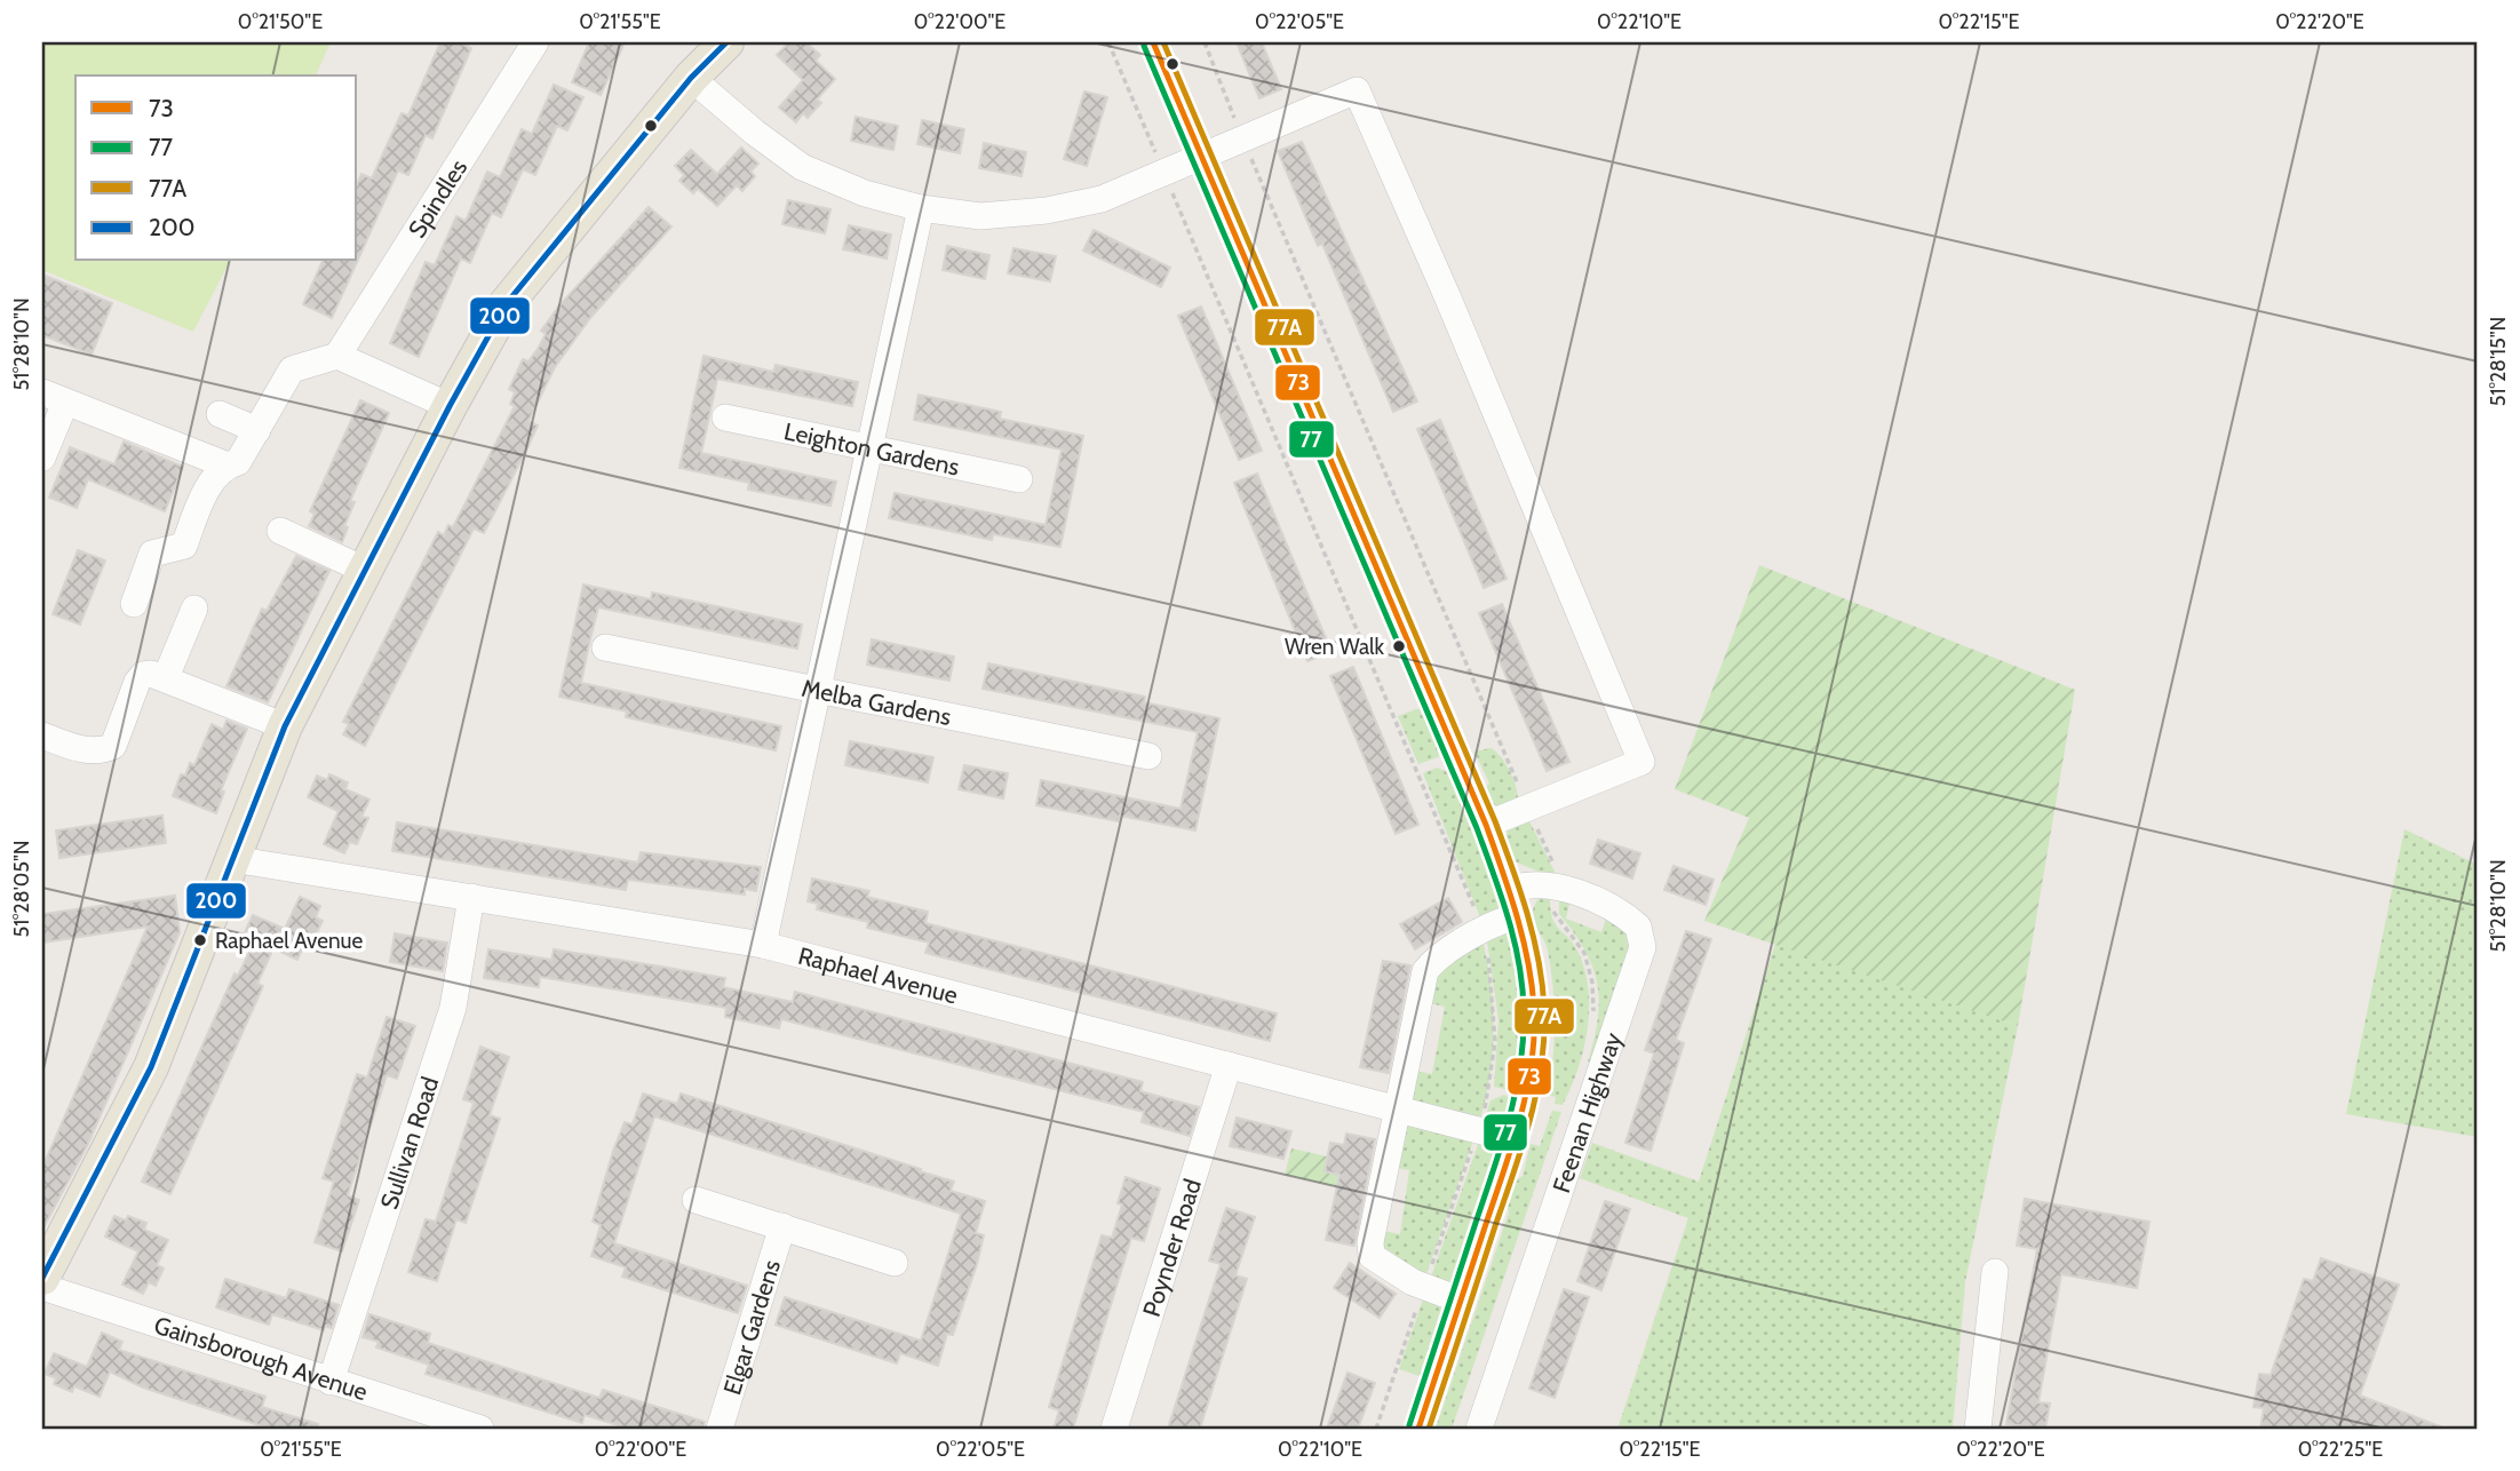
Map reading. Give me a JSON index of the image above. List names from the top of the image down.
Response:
{
  "streets": {
    "street": [
      "Spindles",
      "Leighton Gardens",
      "Melba Gardens",
      "Raphael Avenue",
      "Feenan Highway",
      "Sullivan Road",
      "Poynder Road",
      "Elgar Gardens",
      "Gainsborough Avenue"
    ]
  },
  "crossings": [
    ["Raphael Avenue", "Sullivan Road"],
    ["Raphael Avenue", "Poynder Road"],
    ["Sullivan Road", "Gainsborough Avenue"]
  ],
  "places": ["Wren Walk", "Raphael Avenue"],
  "lines": [
    "transit line 73",
    "transit line 77A",
    "transit line 200",
    "transit line 77"
  ],
  "legend": [
    "73",
    "77",
    "77A",
    "200"
  ],
  "coordinates": [
    "0°21'50\"E",
    "0°21'55\"E",
    "0°22'00\"E",
    "0°22'05\"E",
    "0°22'10\"E",
    "0°22'15\"E",
    "0°22'20\"E",
    "51°28'10\"N",
    "51°28'15\"N",
    "51°28'05\"N",
    "0°22'25\"E"
  ]
}
